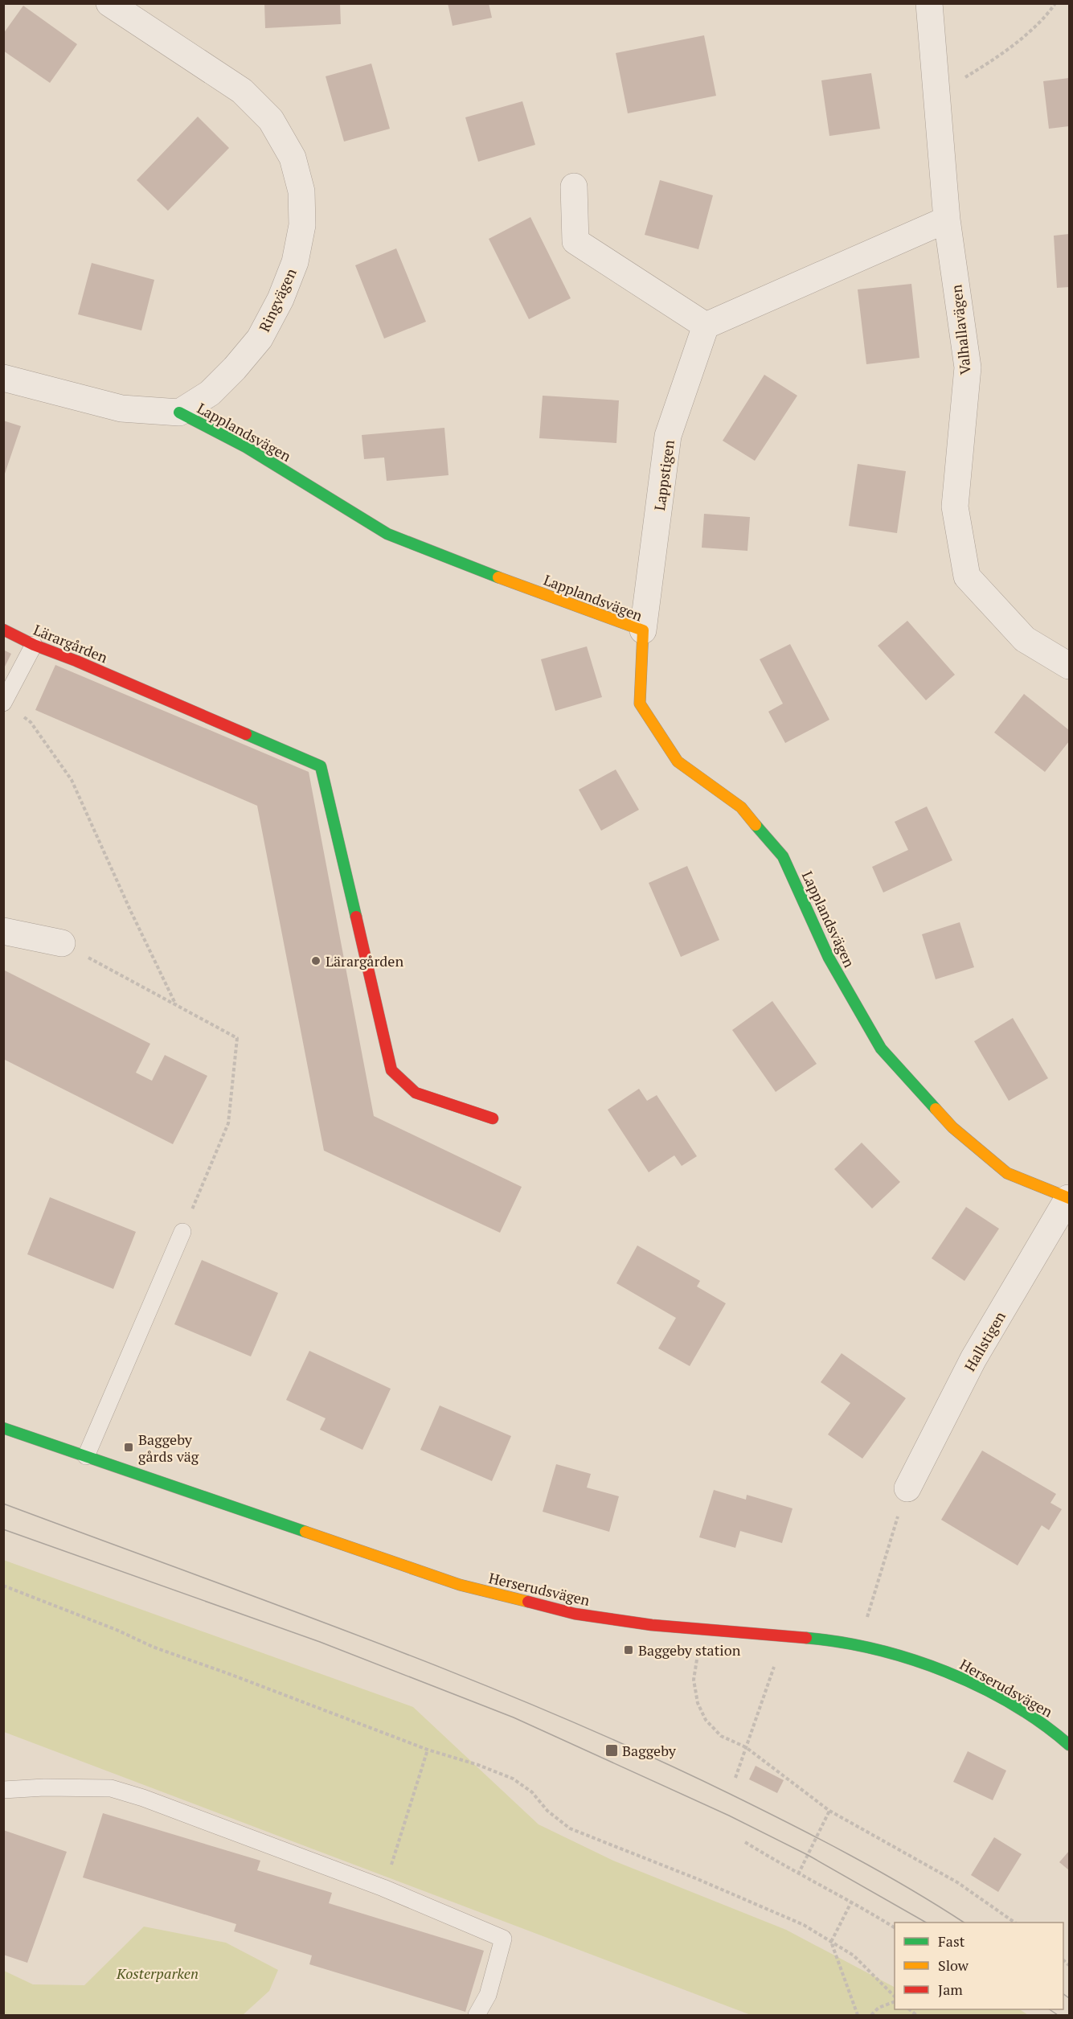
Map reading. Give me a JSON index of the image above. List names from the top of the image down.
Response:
{
  "streets": {
    "street": [
      "Ringvägen",
      "Valhallavägen",
      "Lapplandsvägen",
      "Lappstigen",
      "Lärargården",
      "Hallstigen",
      "Herserudsvägen"
    ]
  },
  "crossings": [
    ["Ringvägen", "Lapplandsvägen"],
    ["Lapplandsvägen", "Lappstigen"],
    ["Lapplandsvägen", "Hallstigen"]
  ],
  "parks": ["Kosterparken"],
  "places": {
    "other": ["Lärargården"],
    "transit": ["Baggeby gårds väg", "Baggeby station", "Baggeby"]
  },
  "legend": ["Fast", "Slow", "Jam"]
}
